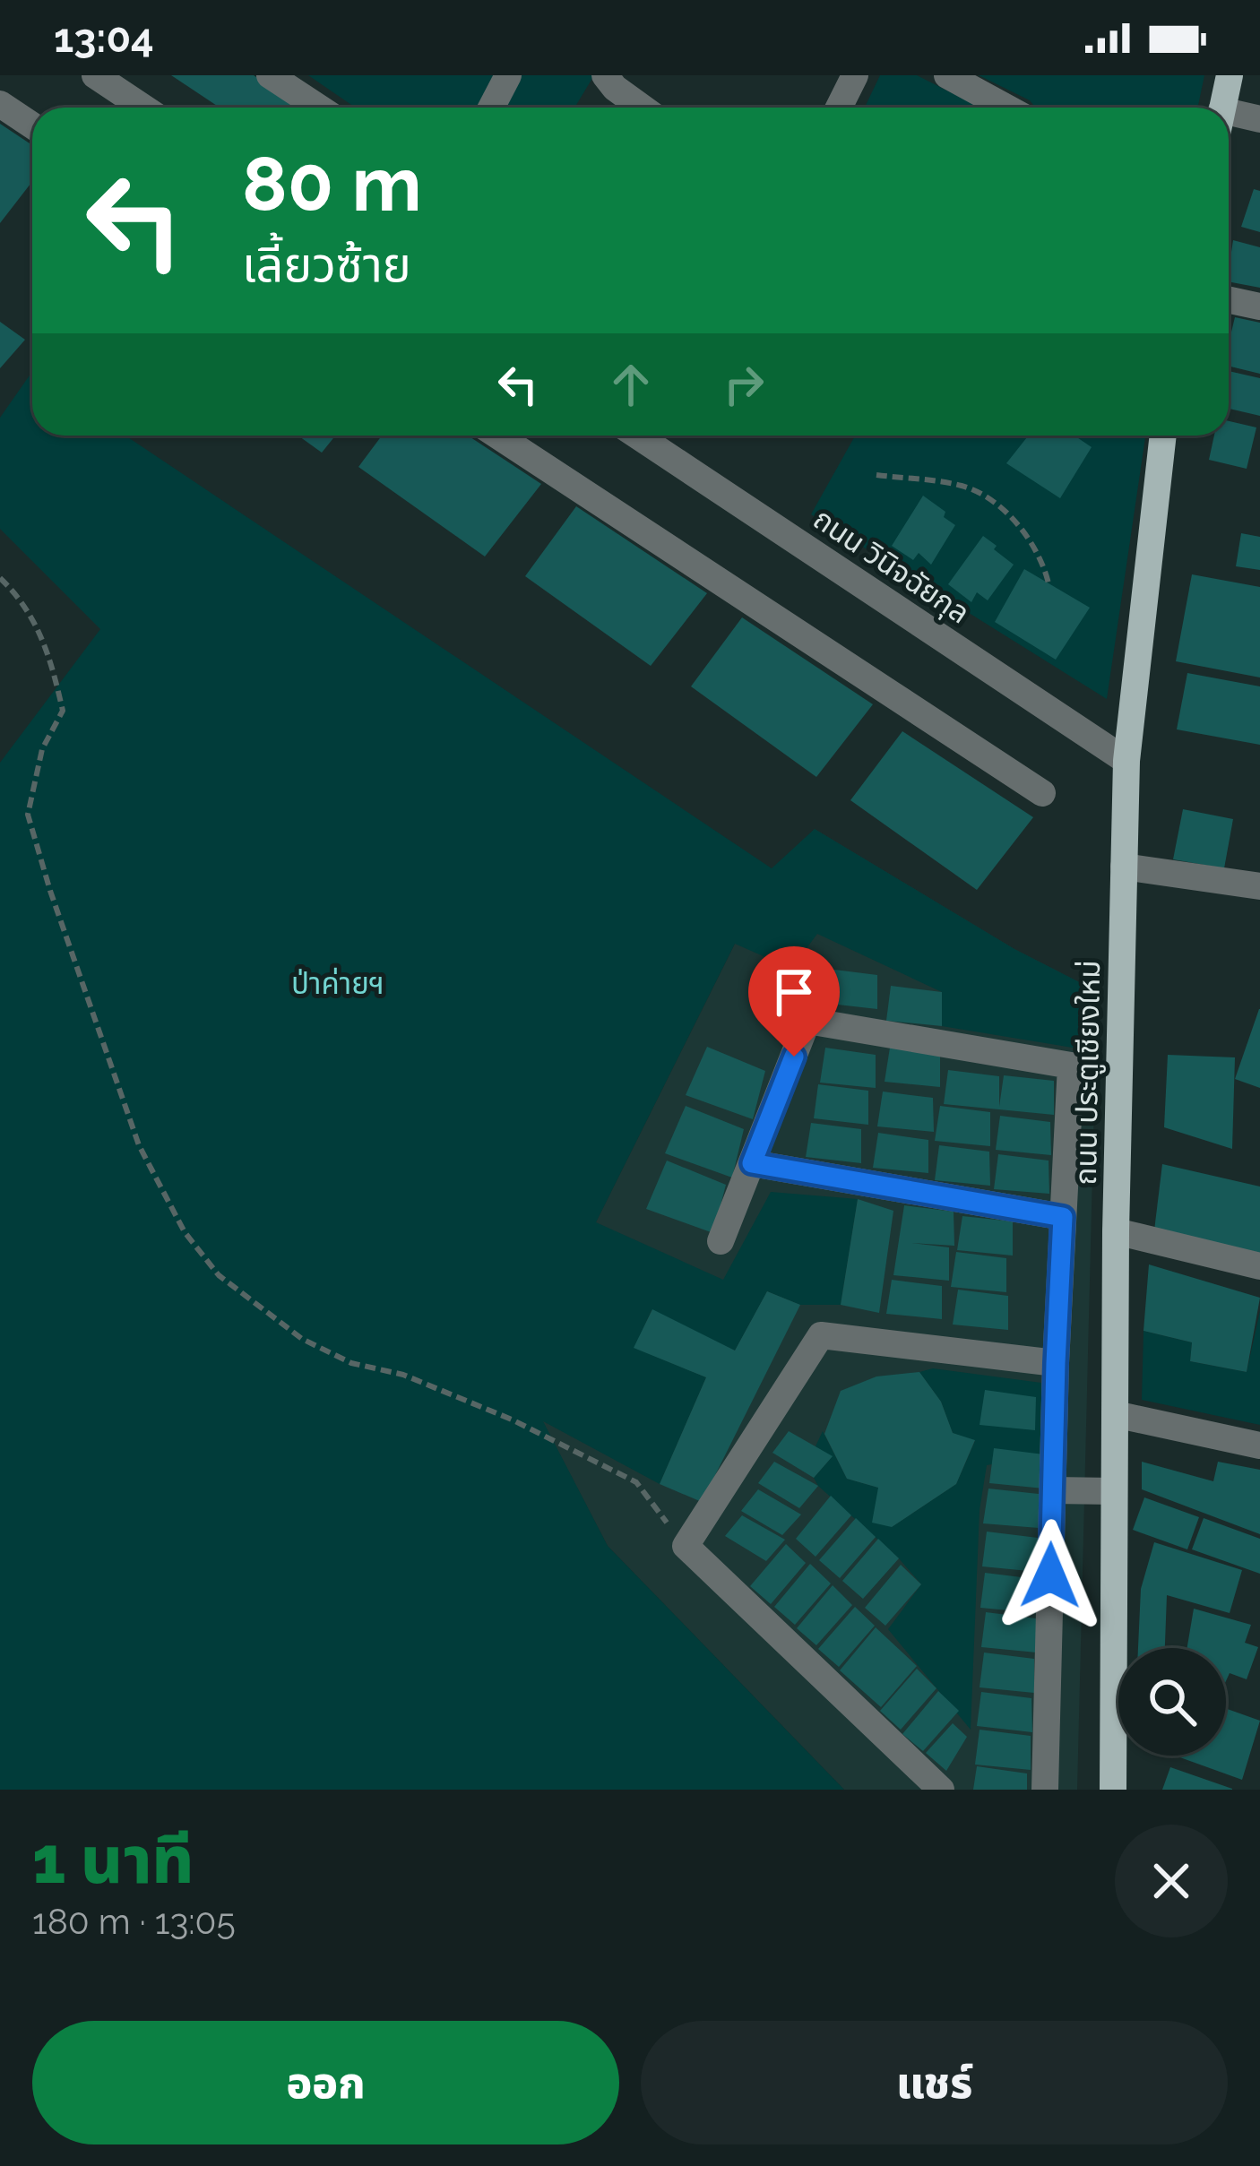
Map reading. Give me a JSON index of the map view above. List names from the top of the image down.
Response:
{
  "streets": {
    "main road": ["ถนน ประตูเชียงใหม่"],
    "street": ["ถนน วินิจฉัยกุล"]
  },
  "crossings": [
    ["ถนน วินิจฉัยกุล", "ถนน ประตูเชียงใหม่"]
  ],
  "parks": ["ป่าค่ายฯ"],
  "page": {
    "status": "13:04",
    "turn": ["80 m", "เลี้ยวซ้าย"],
    "heading": ["1 นาที", "180 m · 13:05"],
    "buttons": ["ออก", "แชร์"]
  }
}
